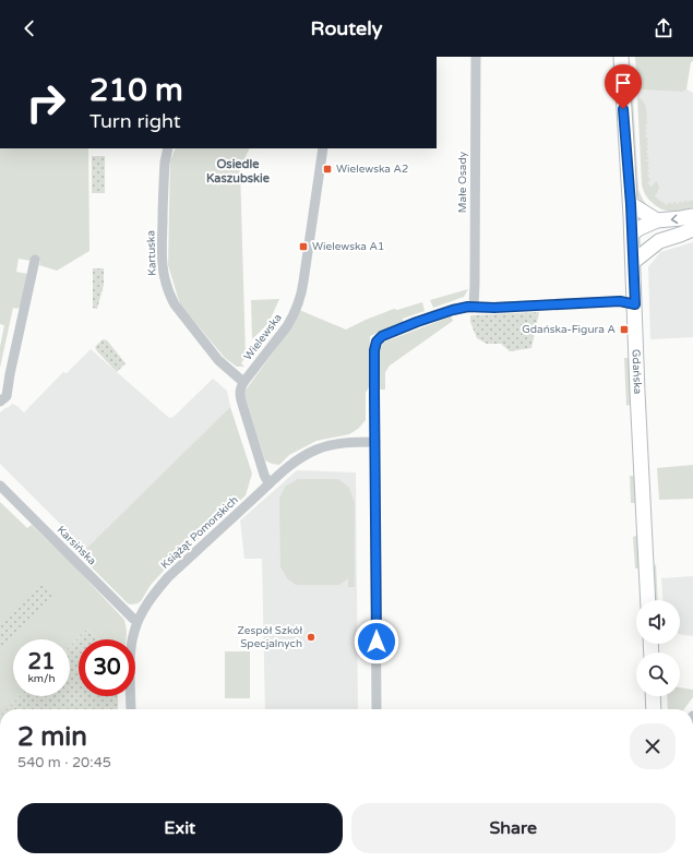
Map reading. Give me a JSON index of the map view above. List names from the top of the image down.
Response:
{
  "streets": {
    "main road": ["Gdańska"],
    "street": [
      "Małe Osady",
      "Kartuska",
      "Wielewska",
      "Książąt Pomorskich",
      "Karsińska"
    ]
  },
  "crossings": [
    ["Kartuska", "Wielewska"],
    ["Książąt Pomorskich", "Karsińska"]
  ],
  "districts": ["Osiedle Kaszubskie"],
  "places": {
    "transit": ["Wielewska A2", "Wielewska A1", "Gdańska-Figura A"],
    "other": ["Zespół Szkół Specjalnych"]
  },
  "page": {
    "header": "Routely",
    "turn": ["210 m", "Turn right"],
    "speed": "21 km/h",
    "limit": "30",
    "heading": ["2 min", "540 m · 20:45"],
    "buttons": ["Exit", "Share"]
  }
}
